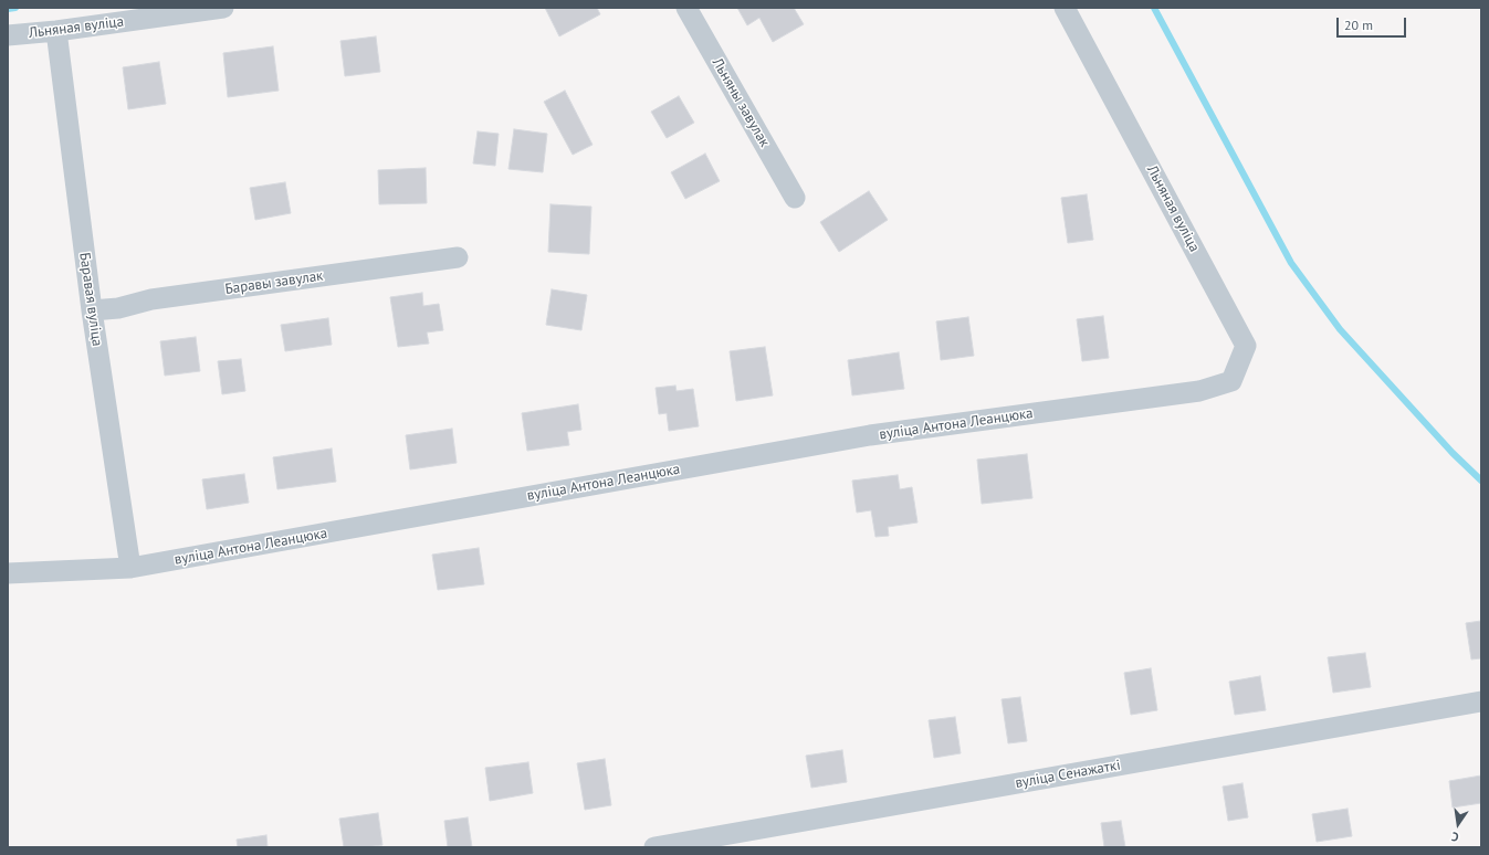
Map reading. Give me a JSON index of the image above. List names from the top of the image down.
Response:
{
  "streets": {
    "street": [
      "Льняная вуліца",
      "Льняны завулак",
      "Баравы завулак",
      "Баравая вуліца",
      "вуліца Антона Леанцюка",
      "вуліца Сенажаткі"
    ]
  },
  "crossings": [
    ["Льняная вуліца", "Баравая вуліца"],
    ["Льняная вуліца", "вуліца Антона Леанцюка"],
    ["Баравы завулак", "Баравая вуліца"],
    ["Баравая вуліца", "вуліца Антона Леанцюка"]
  ],
  "scale_bar": "20 m",
  "north": "bottom"
}
